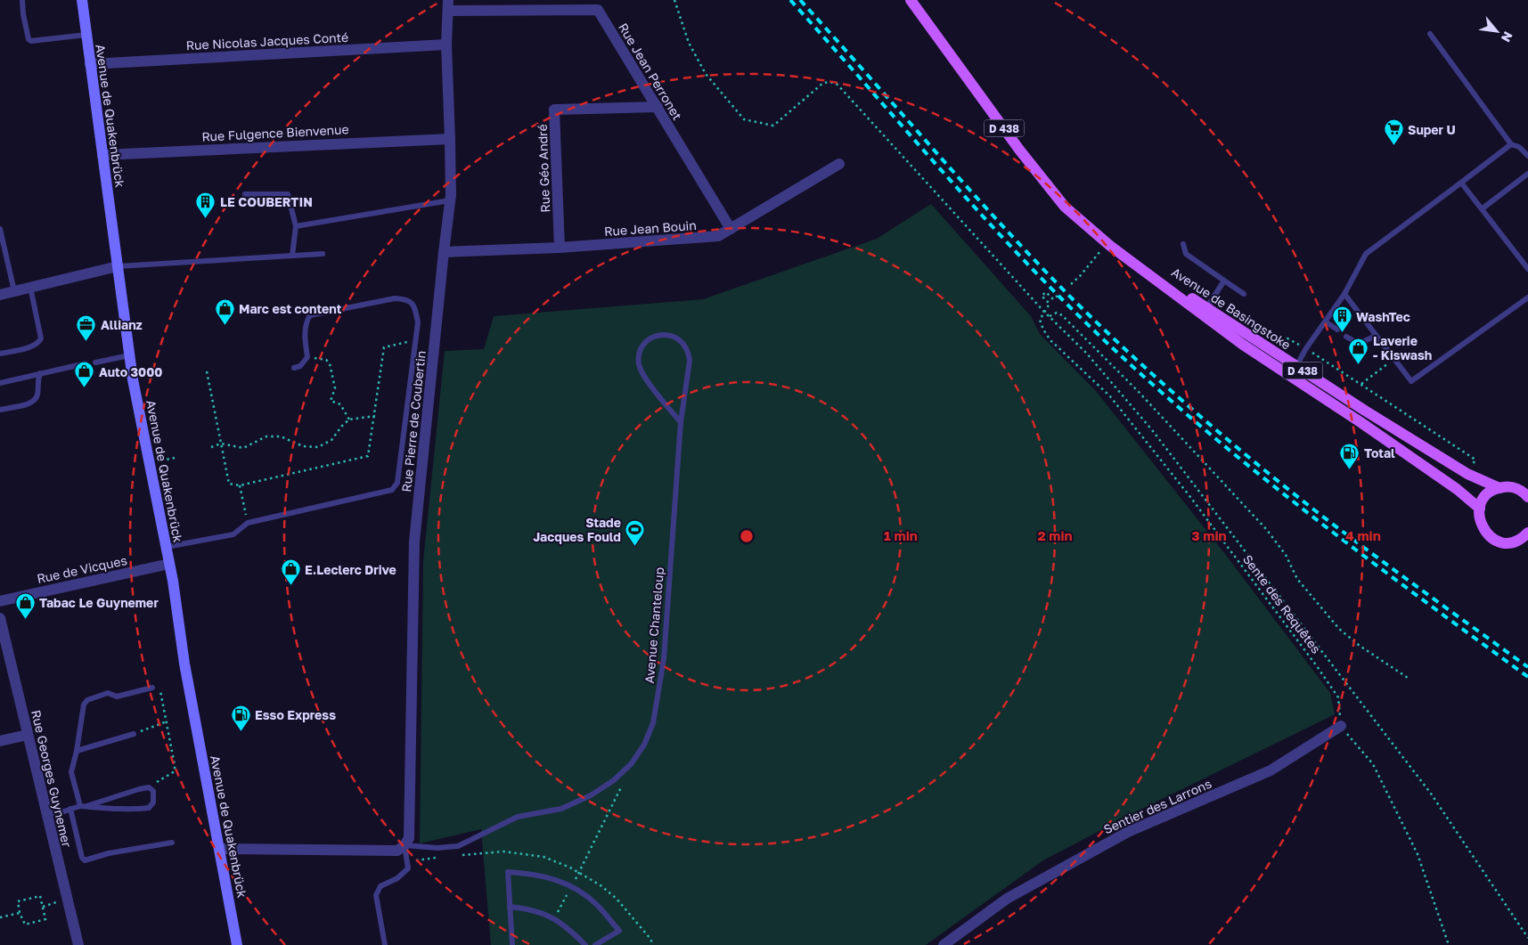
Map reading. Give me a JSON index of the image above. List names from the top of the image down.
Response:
{
  "streets": {
    "main road": ["Avenue de Quakenbrück", "D 438", "Avenue de Basingstoke"],
    "street": [
      "Rue Nicolas Jacques Conté",
      "Rue Jean Perronet",
      "Rue Fulgence Bienvenue",
      "Rue Géo André",
      "Rue Jean Bouin",
      "Rue Pierre de Coubertin",
      "Rue de Vicques",
      "Rue Georges Guynemer",
      "Sentier des Larrons"
    ],
    "lane": ["Avenue Chanteloup"],
    "path": ["Sente des Requêtes"]
  },
  "crossings": [
    ["Rue Nicolas Jacques Conté", "Avenue de Quakenbrück"],
    ["Rue Nicolas Jacques Conté", "Rue Pierre de Coubertin"],
    ["Rue Jean Perronet", "Rue Géo André"],
    ["Rue Jean Perronet", "Rue Jean Bouin"],
    ["Rue Jean Perronet", "Rue Pierre de Coubertin"],
    ["Avenue de Quakenbrück", "Rue Fulgence Bienvenue"],
    ["Avenue de Quakenbrück", "Rue de Vicques"],
    ["Rue Fulgence Bienvenue", "Rue Pierre de Coubertin"],
    ["Rue Géo André", "Rue Jean Bouin"],
    ["Rue Jean Bouin", "Rue Pierre de Coubertin"],
    ["Rue Pierre de Coubertin", "Avenue Chanteloup"],
    ["Sente des Requêtes", "Sentier des Larrons"]
  ],
  "places": {
    "supermarket": ["Super U"],
    "building": ["LE COUBERTIN", "WashTec"],
    "shop": [
      "Marc est content",
      "Laverie - Kiswash",
      "Auto 3000",
      "E.Leclerc Drive",
      "Tabac Le Guynemer"
    ],
    "office": ["Allianz"],
    "fuel station": ["Total", "Esso Express"],
    "sports": ["Stade Jacques Fould"]
  },
  "north": "bottom right",
  "rings": [
    "1 min",
    "2 min",
    "3 min",
    "4 min"
  ]
}
